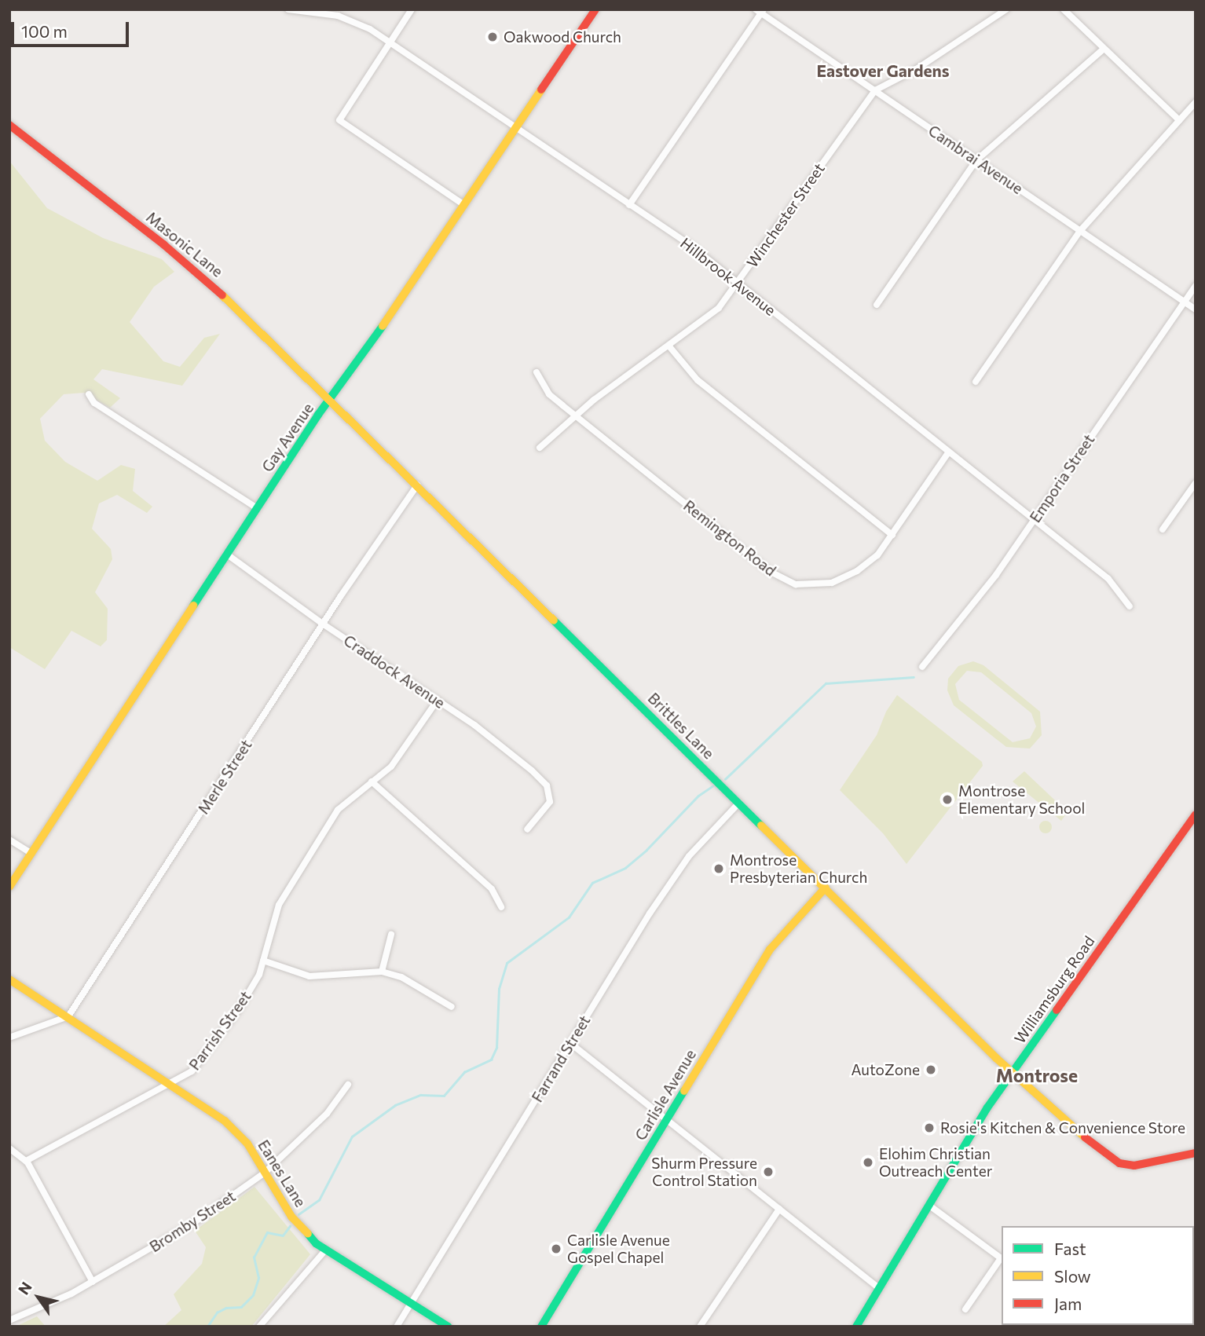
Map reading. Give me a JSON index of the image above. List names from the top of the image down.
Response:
{
  "streets": {
    "main road": [
      "Masonic Lane",
      "Gay Avenue",
      "Brittles Lane",
      "Williamsburg Road",
      "Carlisle Avenue",
      "Eanes Lane"
    ],
    "street": [
      "Cambrai Avenue",
      "Winchester Street",
      "Hillbrook Avenue",
      "Emporia Street",
      "Remington Road",
      "Craddock Avenue",
      "Merle Street",
      "Parrish Street",
      "Farrand Street",
      "Bromby Street"
    ]
  },
  "crossings": [
    ["Cambrai Avenue", "Winchester Street"],
    ["Cambrai Avenue", "Emporia Street"],
    ["Winchester Street", "Hillbrook Avenue"],
    ["Winchester Street", "Remington Road"],
    ["Masonic Lane", "Gay Avenue"],
    ["Masonic Lane", "Brittles Lane"],
    ["Hillbrook Avenue", "Gay Avenue"],
    ["Hillbrook Avenue", "Emporia Street"],
    ["Hillbrook Avenue", "Remington Road"],
    ["Gay Avenue", "Craddock Avenue"],
    ["Gay Avenue", "Brittles Lane"],
    ["Craddock Avenue", "Merle Street"],
    ["Craddock Avenue", "Parrish Street"],
    ["Brittles Lane", "Merle Street"],
    ["Brittles Lane", "Williamsburg Road"],
    ["Brittles Lane", "Farrand Street"],
    ["Brittles Lane", "Carlisle Avenue"],
    ["Merle Street", "Eanes Lane"],
    ["Parrish Street", "Eanes Lane"],
    ["Farrand Street", "Eanes Lane"],
    ["Eanes Lane", "Bromby Street"]
  ],
  "districts": ["Eastover Gardens", "Montrose"],
  "places": [
    "Oakwood Church",
    "Montrose Elementary School",
    "Montrose Presbyterian Church",
    "AutoZone",
    "Rosie's Kitchen & Convenience Store",
    "Elohim Christian Outreach Center",
    "Shurm Pressure Control Station",
    "Carlisle Avenue Gospel Chapel"
  ],
  "legend": ["Fast", "Slow", "Jam"],
  "scale_bar": "100 m",
  "north": "top left"
}
